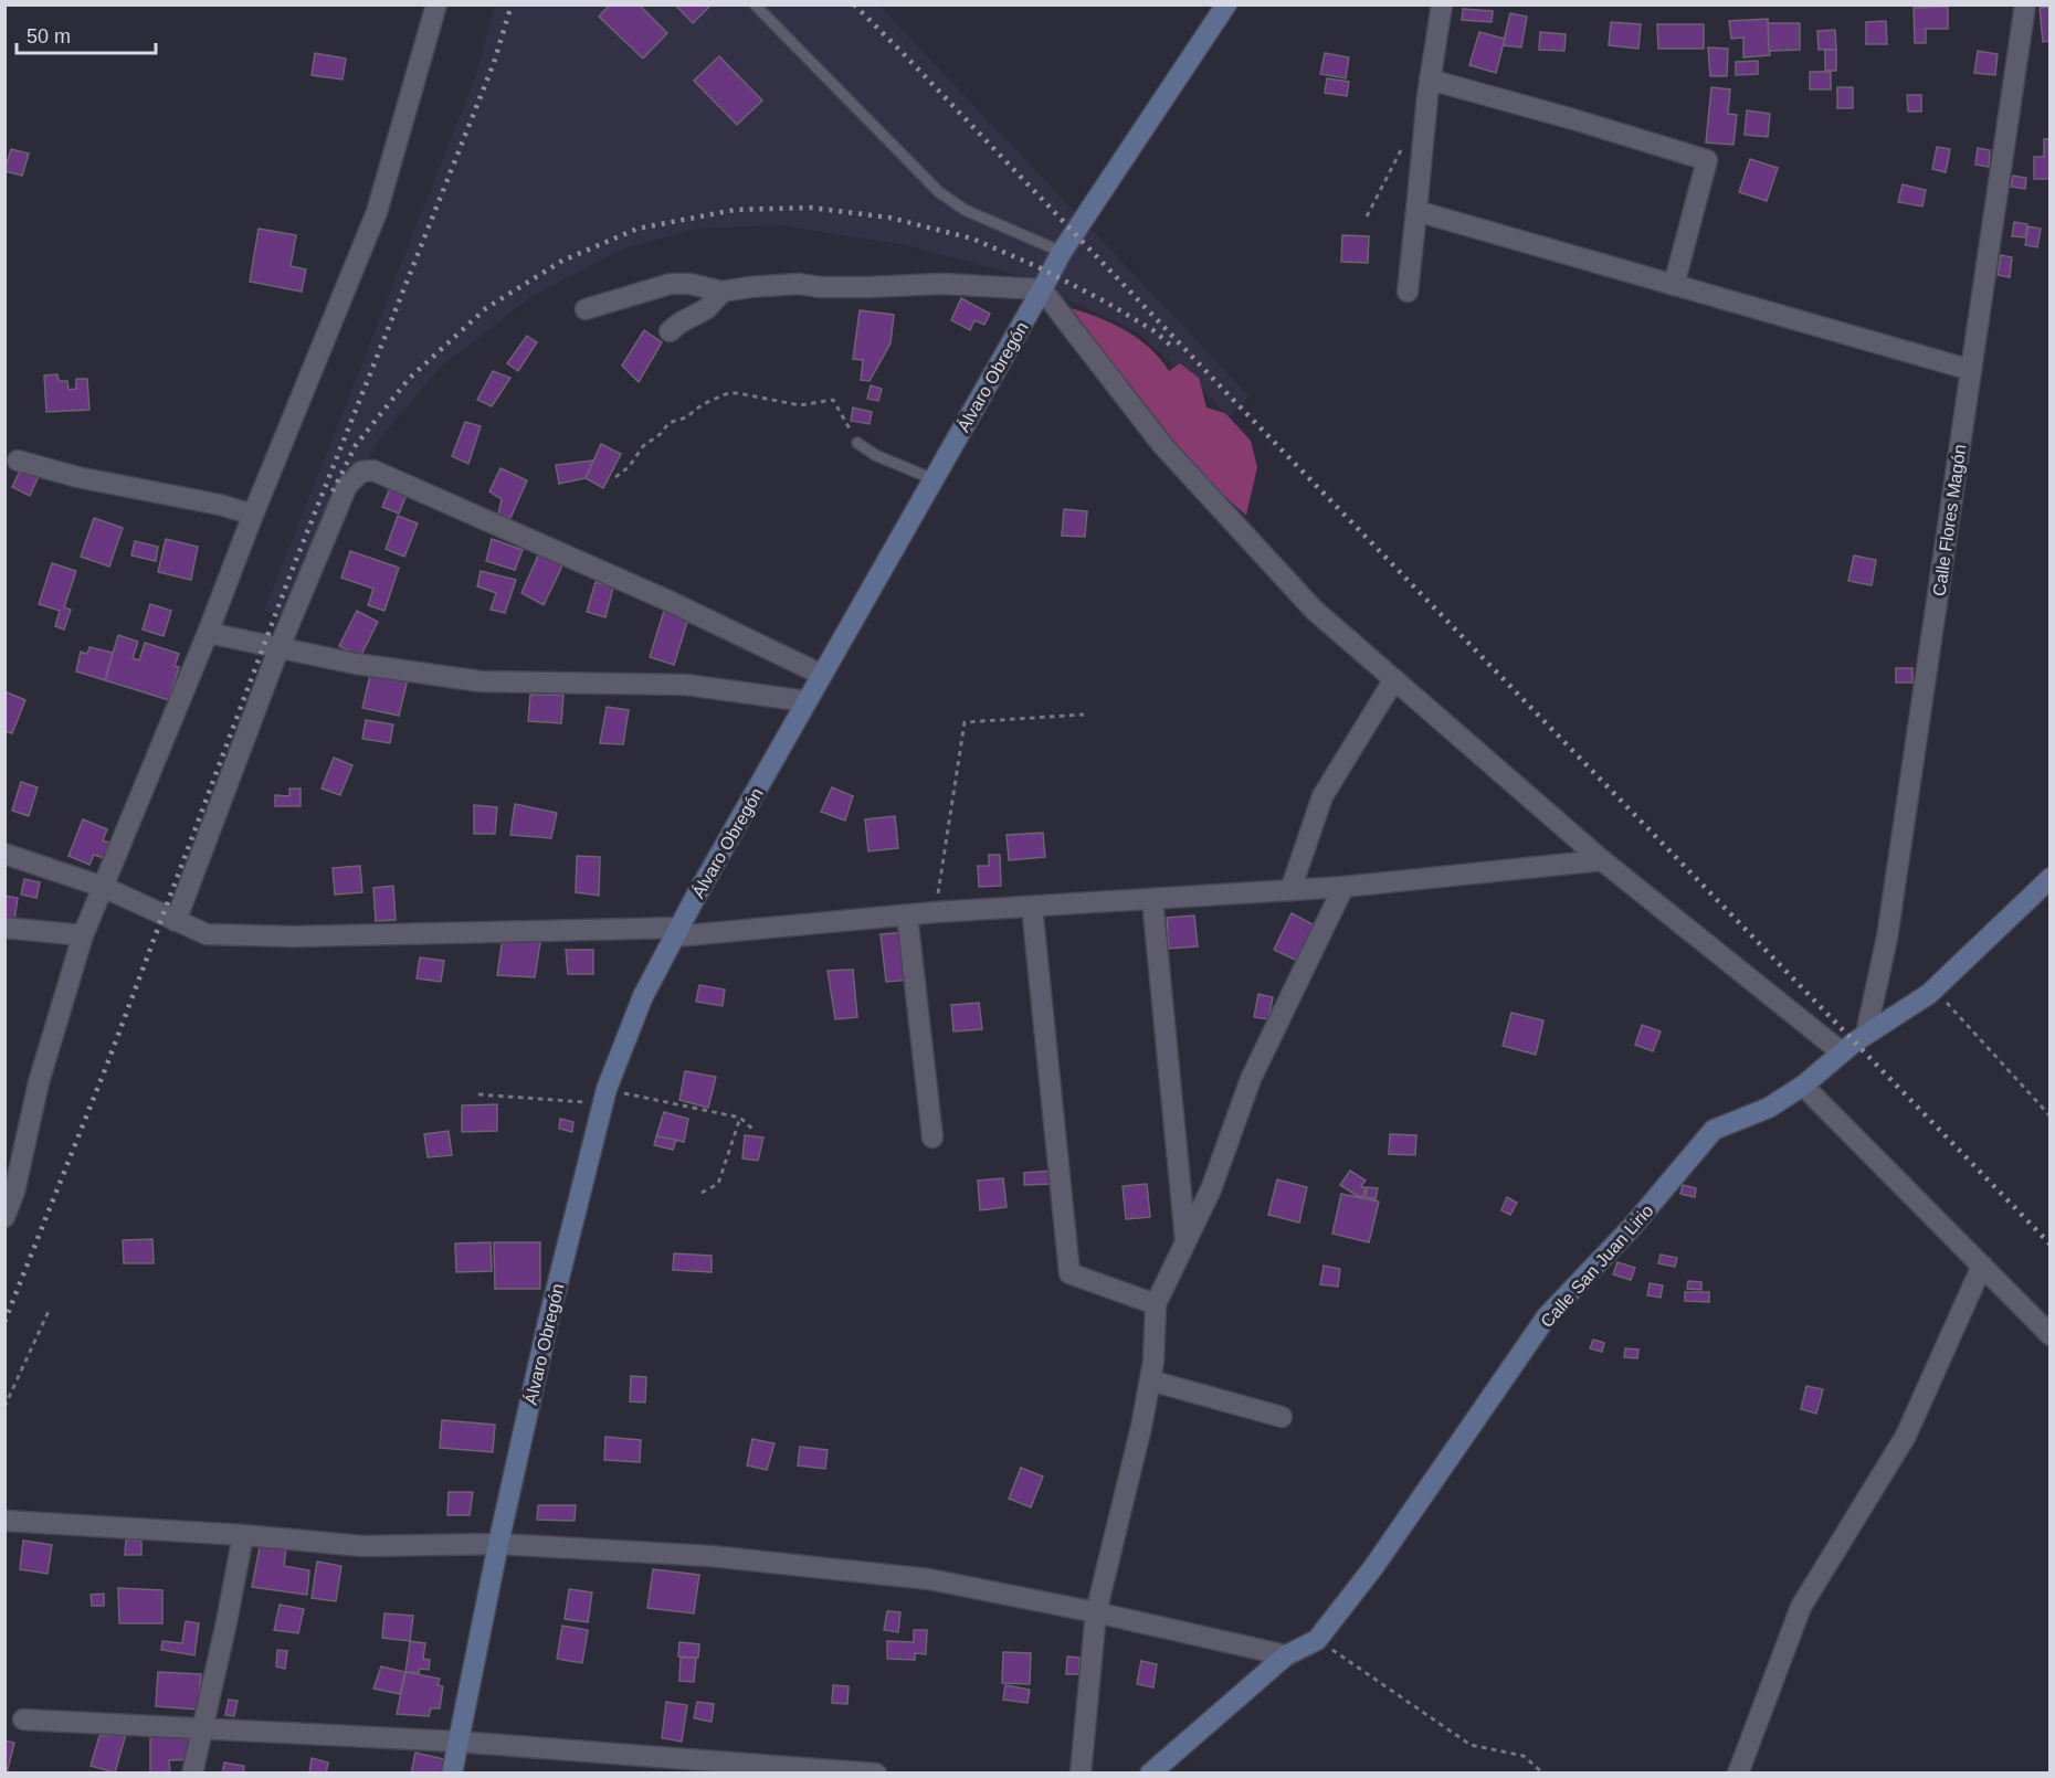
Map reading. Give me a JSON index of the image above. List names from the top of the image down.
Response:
{
  "streets": {
    "street": ["Álvaro Obregón", "Calle Flores Magón", "Calle San Juan Lirio"]
  },
  "crossings": [
    ["Calle Flores Magón", "Calle San Juan Lirio"]
  ],
  "scale_bar": "50 m"
}
